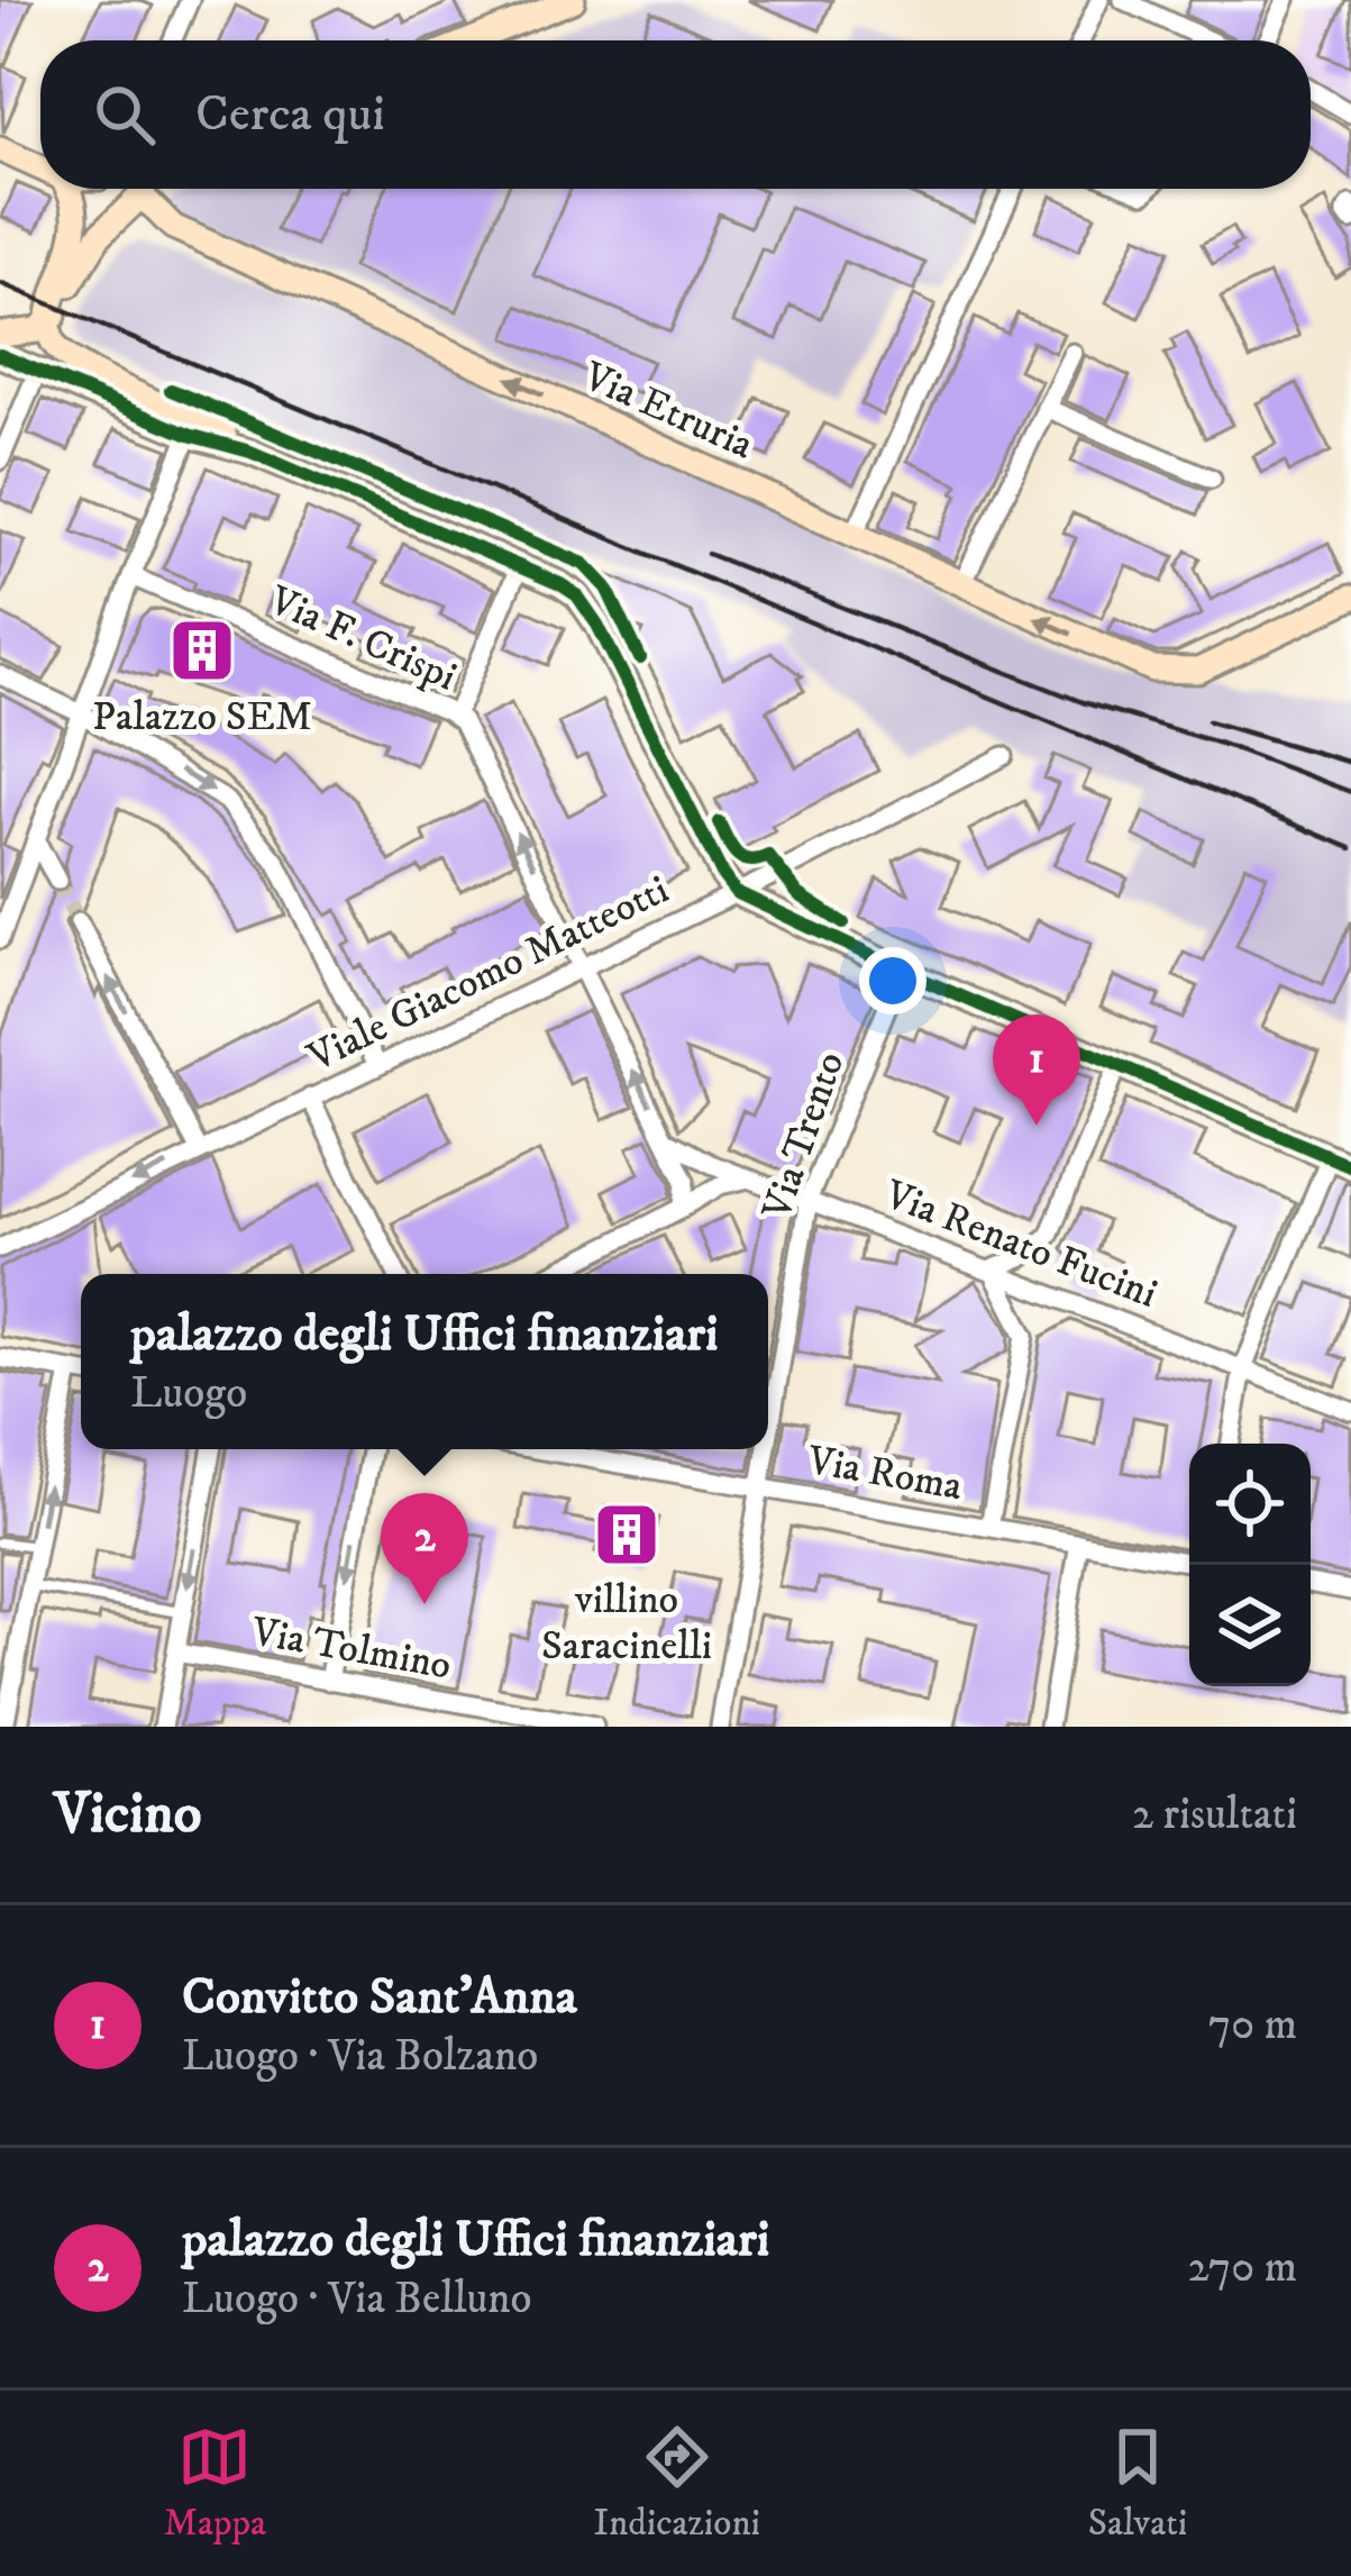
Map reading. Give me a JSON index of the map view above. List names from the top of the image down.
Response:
{
  "streets": {
    "street": [
      "Via Etruria",
      "Via F. Crispi",
      "Viale Giacomo Matteotti",
      "Via Trento",
      "Via Renato Fucini",
      "Via Roma",
      "Via Tolmino"
    ]
  },
  "crossings": [
    ["Via F. Crispi", "Viale Giacomo Matteotti"],
    ["Via Trento", "Via Renato Fucini"],
    ["Via Trento", "Via Roma"]
  ],
  "one_way": ["Via F. Crispi"],
  "places": {
    "building": ["Palazzo SEM", "villino Saracinelli"]
  },
  "page": {
    "search": "Cerca qui",
    "pins": ["1", "2"],
    "popup": ["palazzo degli Uffici finanziari", "Luogo"],
    "heading": ["Vicino", "2 risultati"],
    "list": [
      {
        "mark": "1",
        "name": "Convitto Sant'Anna",
        "note": "Luogo · Via Bolzano",
        "value": "70 m"
      },
      {
        "mark": "2",
        "name": "palazzo degli Uffici finanziari",
        "note": "Luogo · Via Belluno",
        "value": "270 m"
      }
    ],
    "nav": ["Mappa", "Indicazioni", "Salvati"]
  }
}
